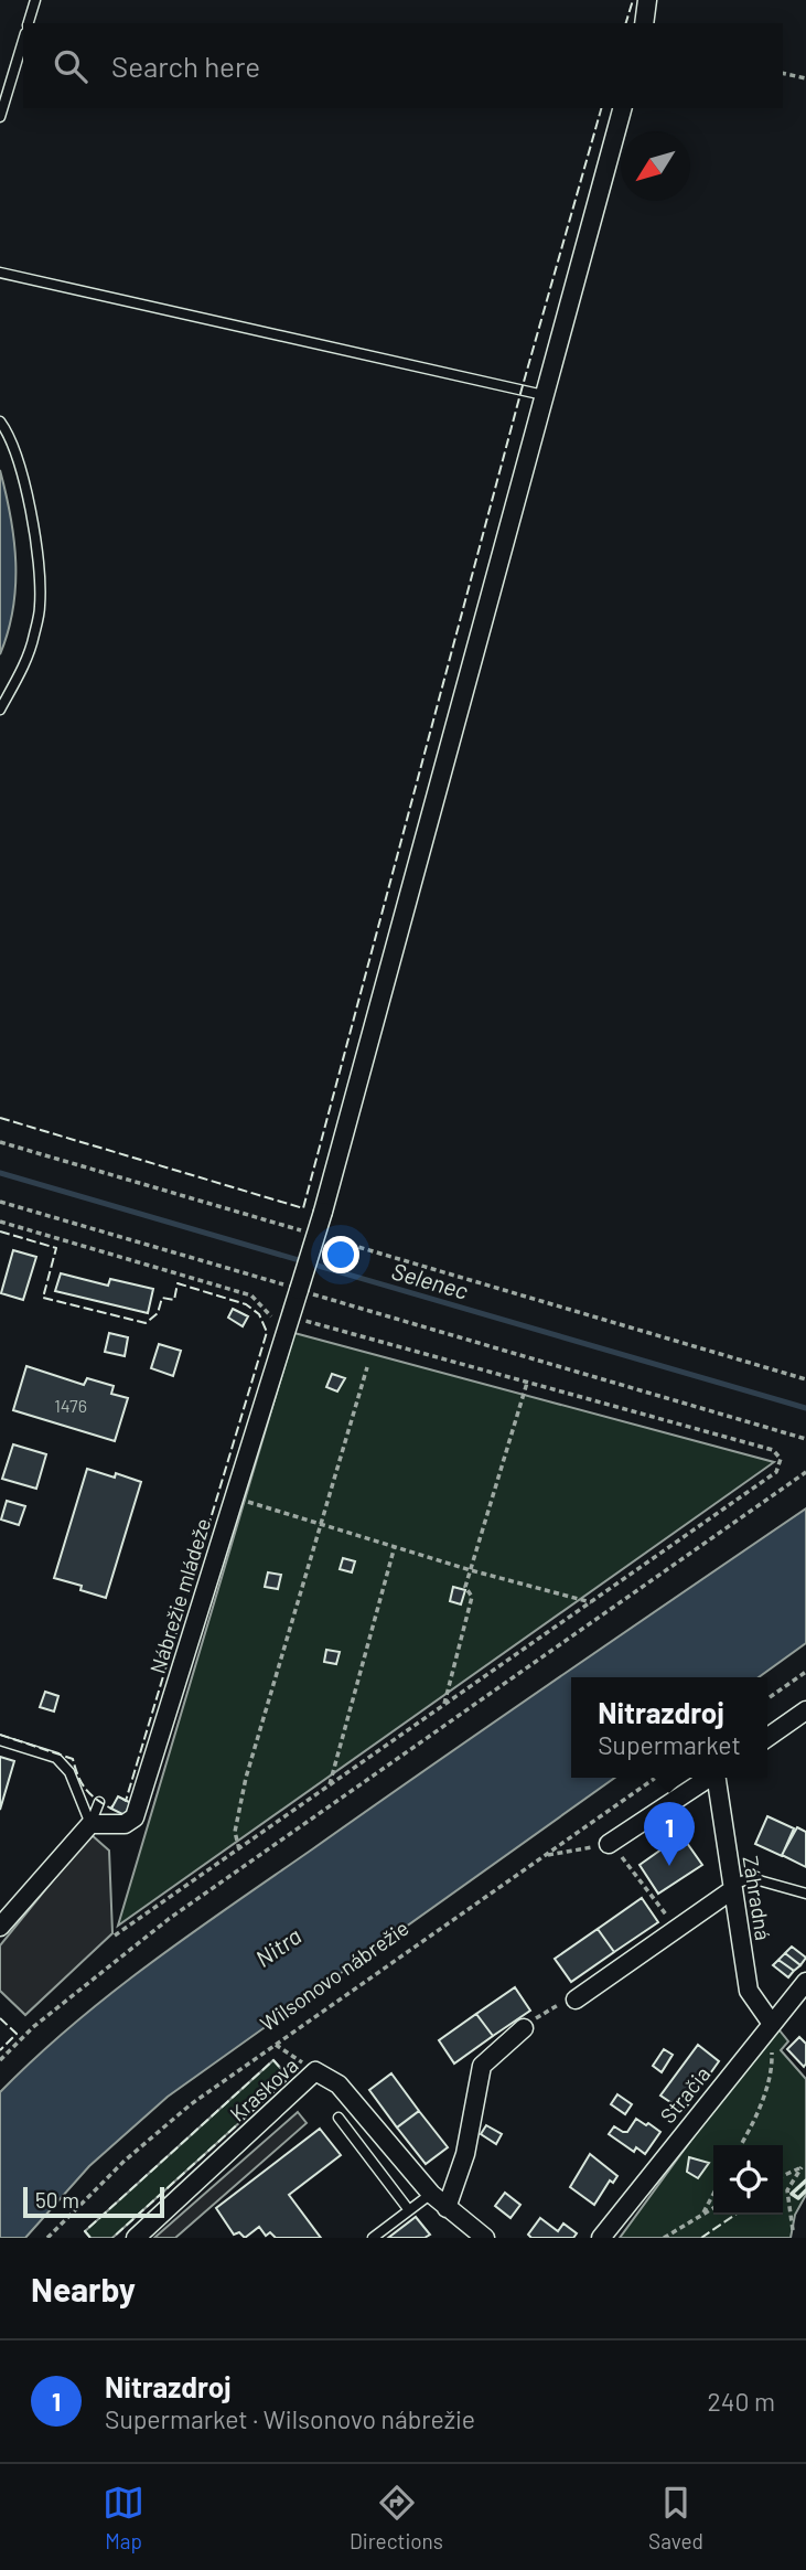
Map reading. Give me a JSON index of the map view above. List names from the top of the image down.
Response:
{
  "streets": {
    "street": [
      "Nábrežie mládeže",
      "Záhradná",
      "Kraskova",
      "Stračia"
    ],
    "path": ["Wilsonovo nábrežie"]
  },
  "crossings": [
    ["Záhradná", "Stračia"]
  ],
  "water": ["Selenec", "Nitra"],
  "house_numbers": ["1476"],
  "scale_bar": "50 m",
  "north": "bottom left",
  "page": {
    "search": "Search here",
    "popup": ["Nitrazdroj", "Supermarket"],
    "pins": "1",
    "scale": "50 m",
    "heading": "Nearby",
    "list": [
      {
        "mark": "1",
        "name": "Nitrazdroj",
        "note": "Supermarket · Wilsonovo nábrežie",
        "value": "240 m"
      }
    ],
    "nav": ["Map", "Directions", "Saved"]
  }
}
